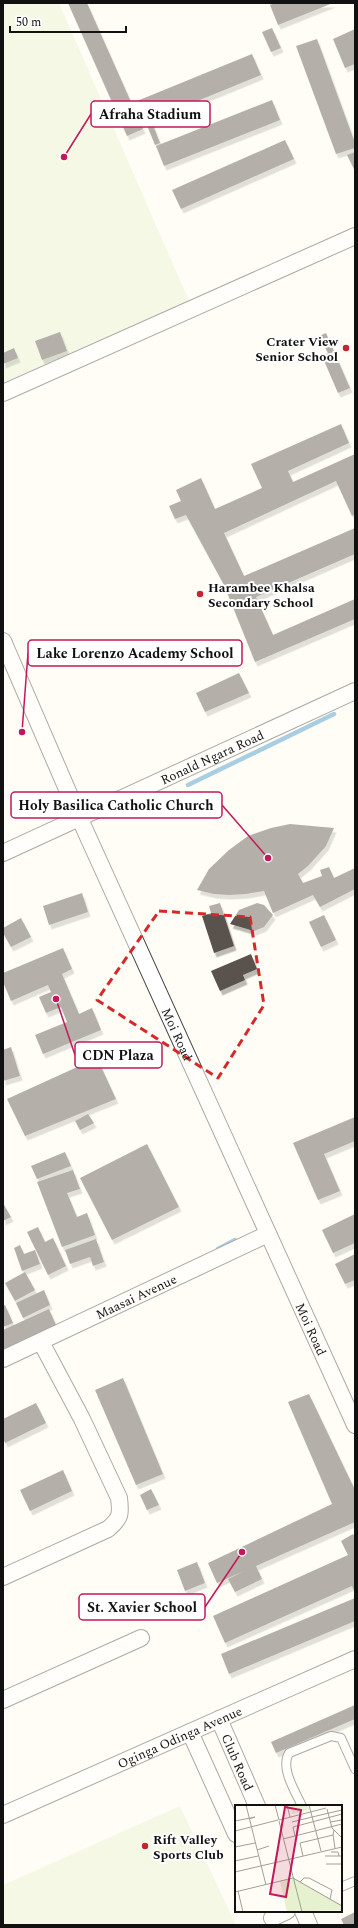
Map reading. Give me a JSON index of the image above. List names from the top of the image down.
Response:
{
  "streets": {
    "street": [
      "Ronald Ngara Road",
      "Moi Road",
      "Maasai Avenue",
      "Oginga Odinga Avenue",
      "Club Road"
    ]
  },
  "crossings": [
    ["Ronald Ngara Road", "Moi Road"],
    ["Moi Road", "Maasai Avenue"],
    ["Oginga Odinga Avenue", "Club Road"]
  ],
  "places": [
    "Afraha Stadium",
    "Crater View Senior School",
    "Harambee Khalsa Secondary School",
    "Lake Lorenzo Academy School",
    "Holy Basilica Catholic Church",
    "CDN Plaza",
    "St. Xavier School",
    "Rift Valley Sports Club"
  ],
  "scale_bar": "50 m"
}
